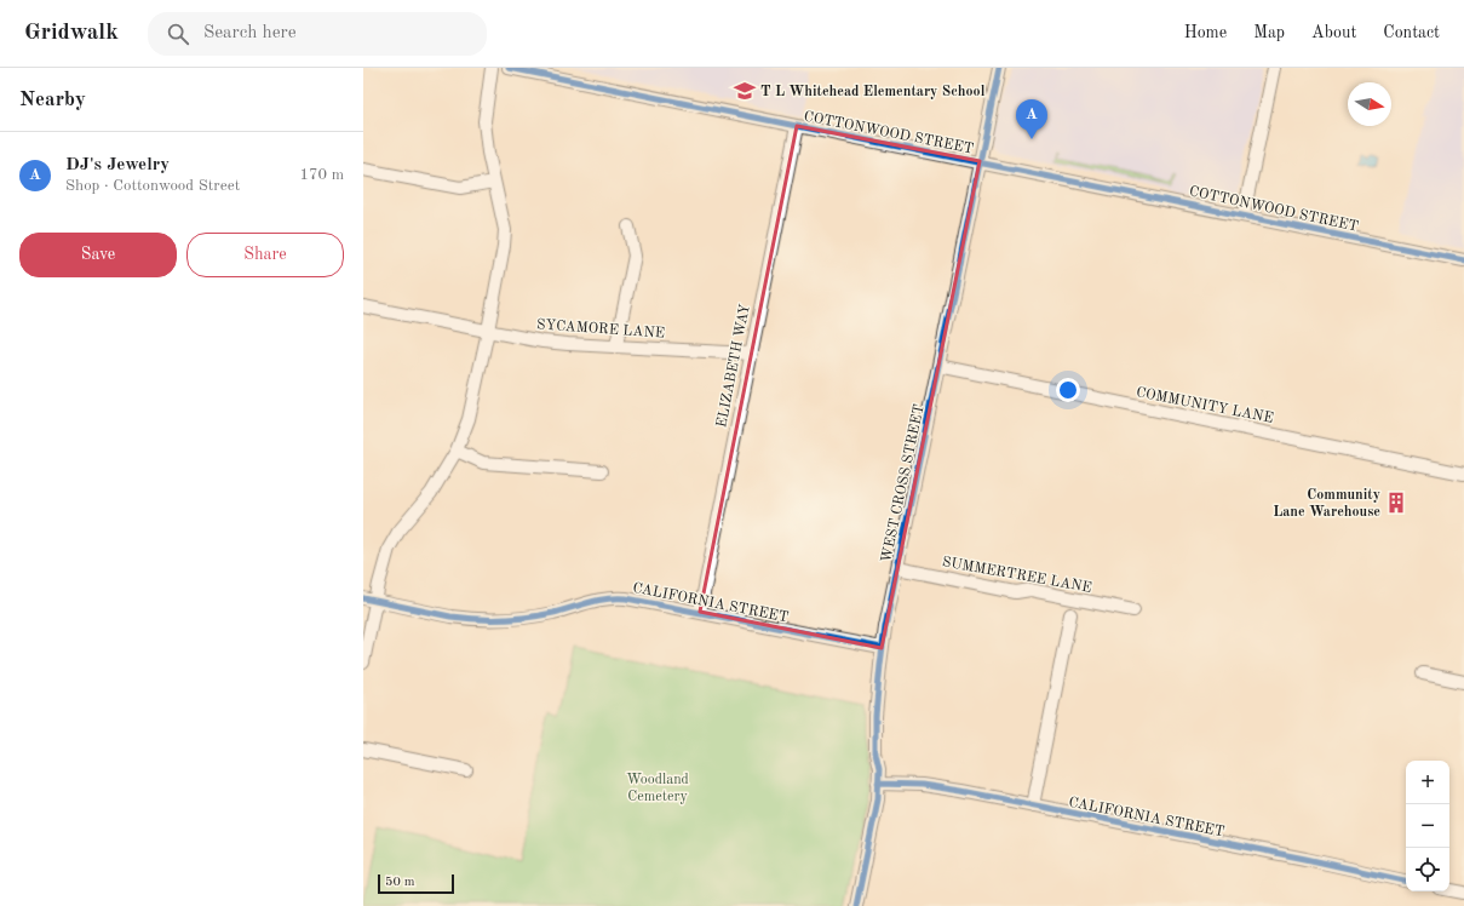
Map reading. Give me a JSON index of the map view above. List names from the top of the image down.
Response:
{
  "streets": {
    "street": [
      "COTTONWOOD STREET",
      "SYCAMORE LANE",
      "ELIZABETH WAY",
      "COMMUNITY LANE",
      "WEST CROSS STREET",
      "SUMMERTREE LANE",
      "CALIFORNIA STREET"
    ]
  },
  "crossings": [
    ["COTTONWOOD STREET", "ELIZABETH WAY"],
    ["COTTONWOOD STREET", "WEST CROSS STREET"],
    ["SYCAMORE LANE", "ELIZABETH WAY"],
    ["ELIZABETH WAY", "CALIFORNIA STREET"],
    ["COMMUNITY LANE", "WEST CROSS STREET"],
    ["WEST CROSS STREET", "SUMMERTREE LANE"],
    ["WEST CROSS STREET", "CALIFORNIA STREET"]
  ],
  "parks": ["Woodland Cemetery"],
  "places": {
    "school or university": ["T L Whitehead Elementary School"],
    "building": ["Community Lane Warehouse"]
  },
  "scale_bar": "50 m",
  "north": "right",
  "page": {
    "header": "Gridwalk",
    "search": "Search here",
    "nav": [
      "Home",
      "Map",
      "About",
      "Contact"
    ],
    "heading": "Nearby",
    "pins": "A",
    "list": [
      {
        "mark": "A",
        "name": "DJ's Jewelry",
        "note": "Shop · Cottonwood Street",
        "value": "170 m"
      }
    ],
    "buttons": ["Save", "Share"],
    "map_buttons": ["+", "−"],
    "scale": "50 m"
  }
}
